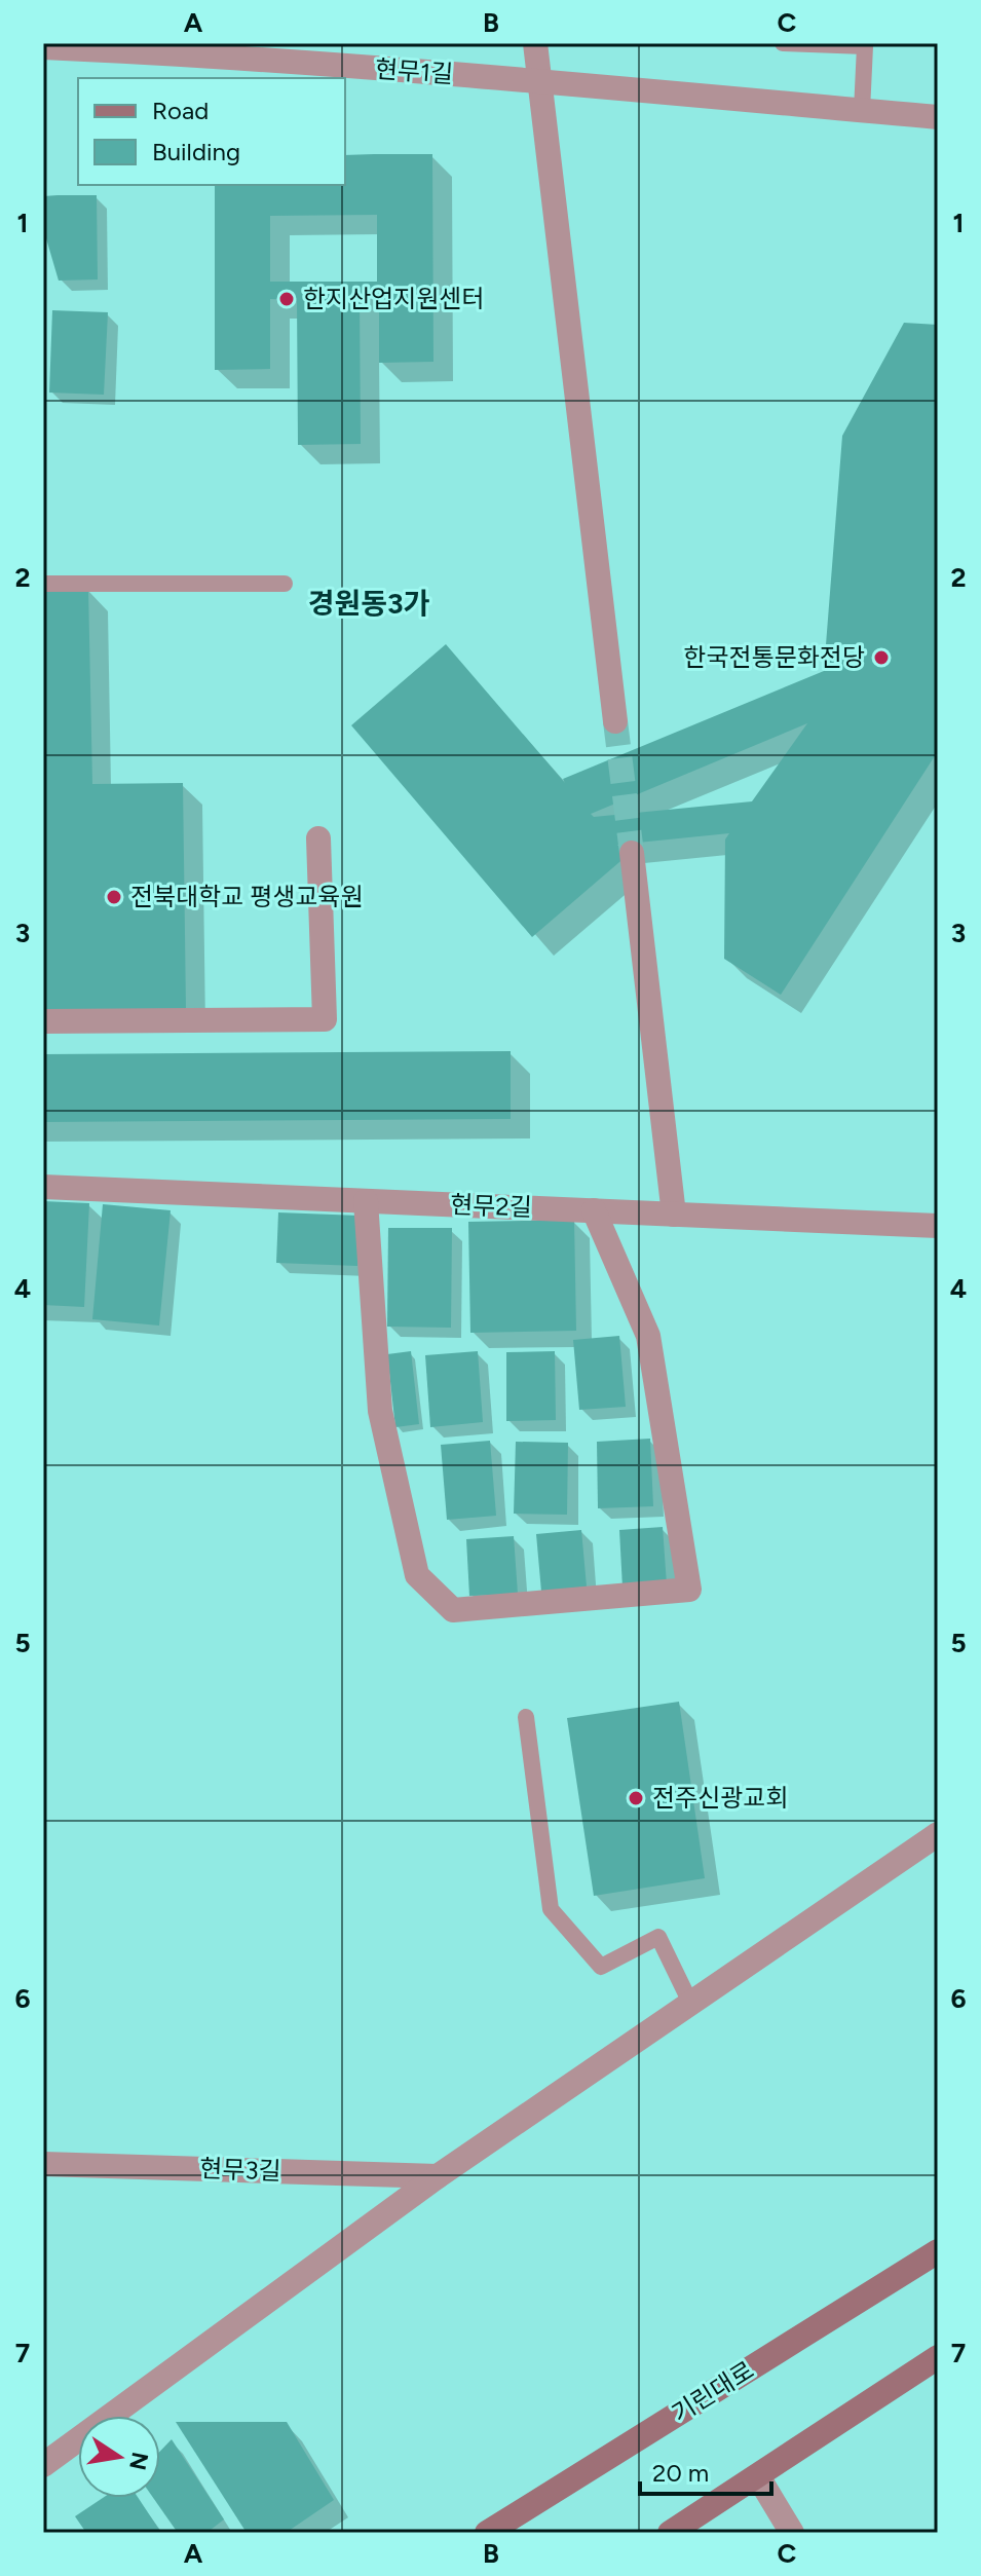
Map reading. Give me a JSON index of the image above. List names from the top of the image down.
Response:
{
  "streets": {
    "street": [
      "현무1길",
      "현무2길",
      "현무3길",
      "기린대로"
    ]
  },
  "districts": ["경원동3가"],
  "places": [
    "한지산업지원센터",
    "한국전통문화전당",
    "전북대학교 평생교육원",
    "전주신광교회"
  ],
  "legend": ["Road", "Building"],
  "scale_bar": "20 m",
  "north": "right",
  "grid": {
    "columns": ["A", "B", "C"],
    "rows": [
      "1",
      "2",
      "3",
      "4",
      "5",
      "6",
      "7"
    ]
  }
}
